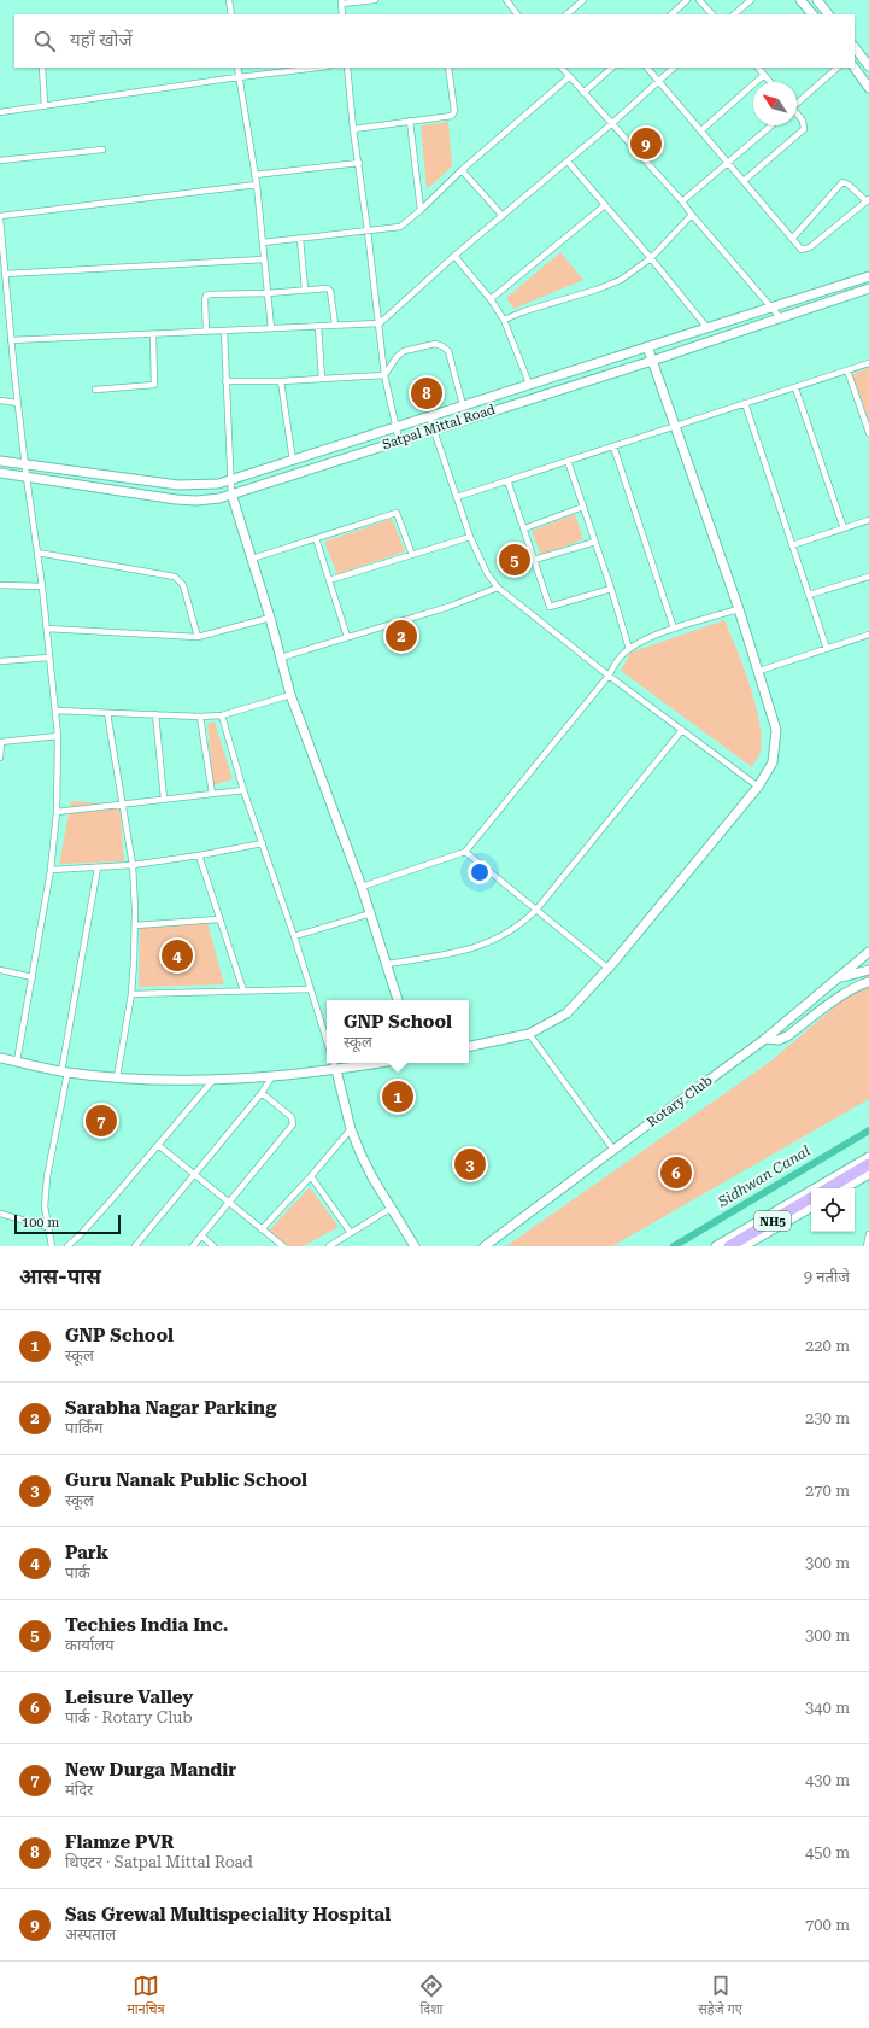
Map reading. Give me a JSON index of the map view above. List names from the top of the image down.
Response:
{
  "streets": {
    "highway": ["NH5"],
    "street": ["Satpal Mittal Road", "Rotary Club"]
  },
  "water": ["Sidhwan Canal"],
  "scale_bar": "100 m",
  "north": "top left",
  "page": {
    "search": "यहाँ खोजें",
    "pins": [
      "9",
      "8",
      "5",
      "2",
      "4",
      "1",
      "7",
      "3",
      "6"
    ],
    "popup": ["GNP School", "स्कूल"],
    "scale": "100 m",
    "heading": ["आस-पास", "9 नतीजे"],
    "list": [
      {
        "mark": "1",
        "name": "GNP School",
        "note": "स्कूल",
        "value": "220 m"
      },
      {
        "mark": "2",
        "name": "Sarabha Nagar Parking",
        "note": "पार्किंग",
        "value": "230 m"
      },
      {
        "mark": "3",
        "name": "Guru Nanak Public School",
        "note": "स्कूल",
        "value": "270 m"
      },
      {
        "mark": "4",
        "name": "Park",
        "note": "पार्क",
        "value": "300 m"
      },
      {
        "mark": "5",
        "name": "Techies India Inc.",
        "note": "कार्यालय",
        "value": "300 m"
      },
      {
        "mark": "6",
        "name": "Leisure Valley",
        "note": "पार्क · Rotary Club",
        "value": "340 m"
      },
      {
        "mark": "7",
        "name": "New Durga Mandir",
        "note": "मंदिर",
        "value": "430 m"
      },
      {
        "mark": "8",
        "name": "Flamze PVR",
        "note": "थिएटर · Satpal Mittal Road",
        "value": "450 m"
      },
      {
        "mark": "9",
        "name": "Sas Grewal Multispeciality Hospital",
        "note": "अस्पताल",
        "value": "700 m"
      }
    ],
    "nav": ["मानचित्र", "दिशा", "सहेजे गए"]
  }
}
